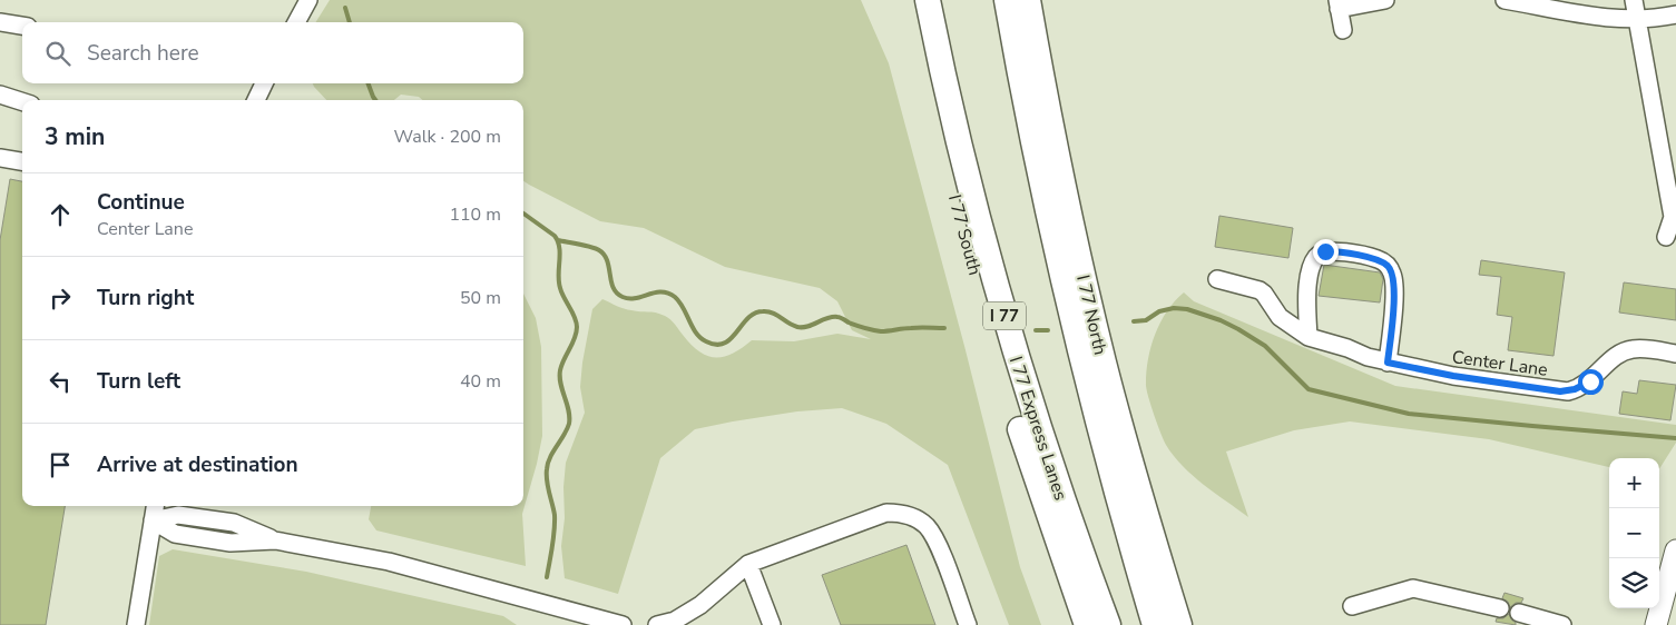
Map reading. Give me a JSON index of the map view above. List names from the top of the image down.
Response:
{
  "streets": {
    "highway": [
      "I 77 South",
      "I 77 North",
      "I 77",
      "I 77 Express Lanes"
    ],
    "street": ["Center Lane"]
  },
  "page": {
    "search": "Search here",
    "heading": ["3 min", "Walk · 200 m"],
    "list": [
      ["Continue", "Center Lane", "110 m"],
      ["Turn right", "50 m"],
      ["Turn left", "40 m"],
      "Arrive at destination"
    ],
    "map_buttons": ["+", "−"]
  }
}
